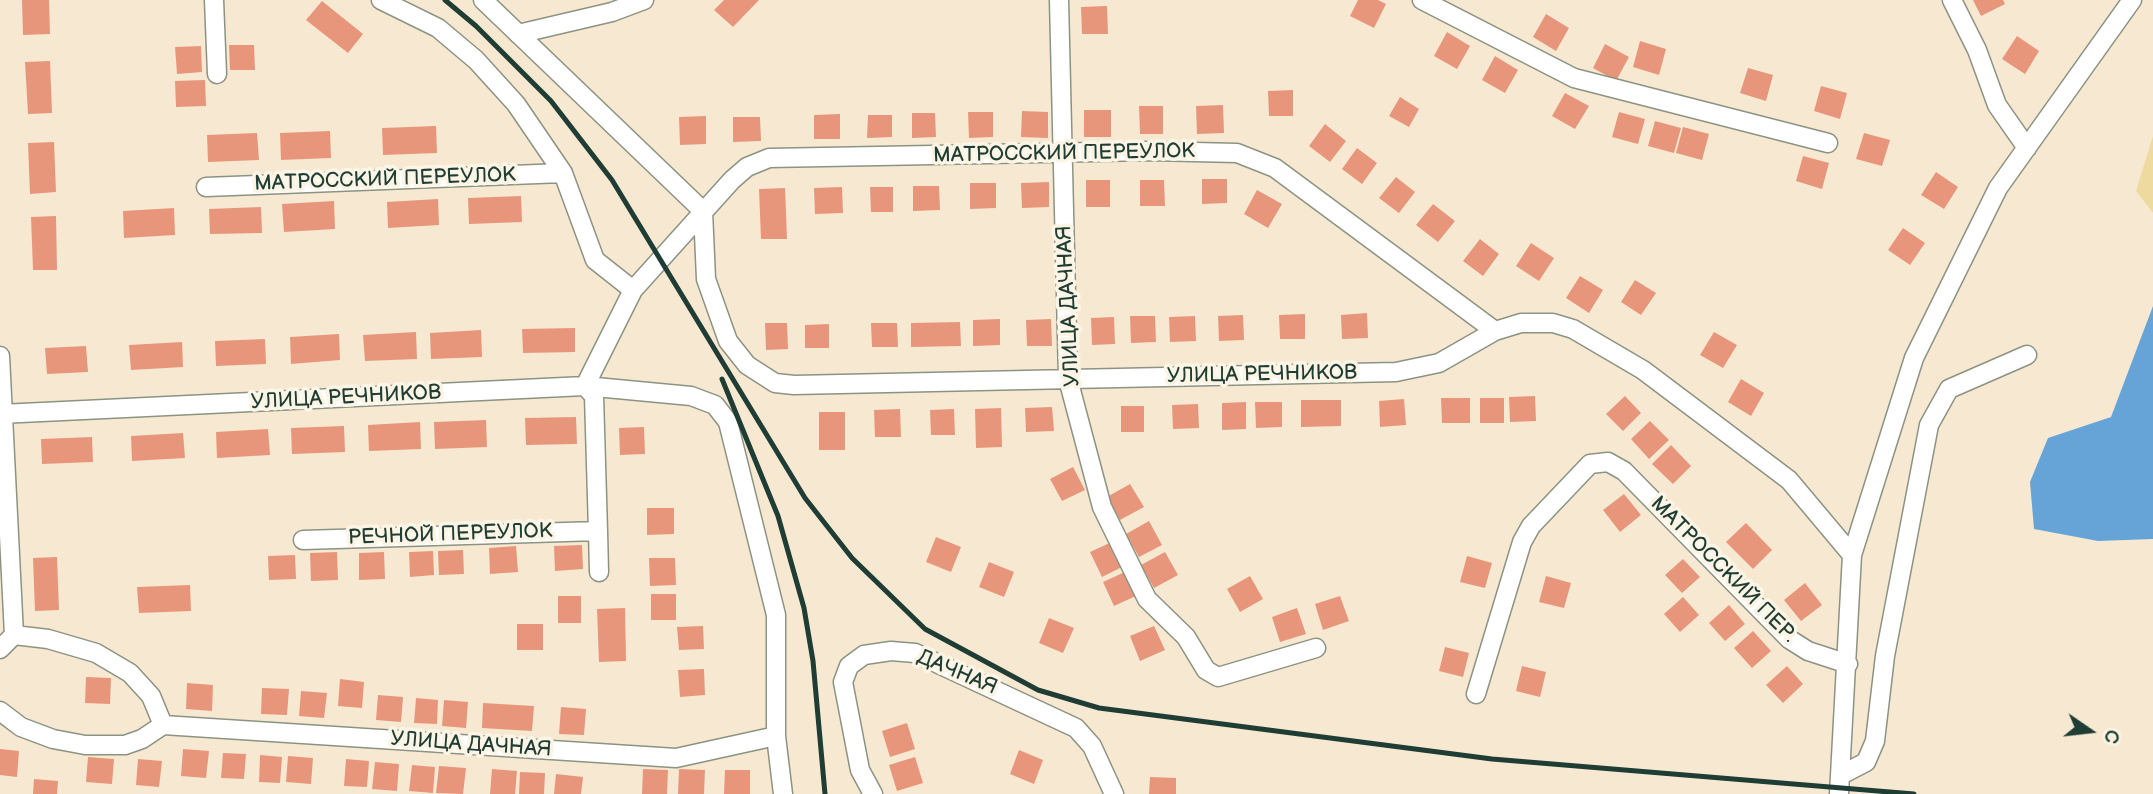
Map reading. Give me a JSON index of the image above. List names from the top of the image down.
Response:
{
  "streets": {
    "street": [
      "МАТРОССКИЙ ПЕРЕУЛОК",
      "УЛИЦА ДАЧНАЯ",
      "УЛИЦА РЕЧНИКОВ",
      "РЕЧНОЙ ПЕРЕУЛОК",
      "МАТРОССКИЙ ПЕР.",
      "ДАЧНАЯ"
    ]
  },
  "crossings": [
    ["МАТРОССКИЙ ПЕРЕУЛОК", "УЛИЦА ДАЧНАЯ"],
    ["МАТРОССКИЙ ПЕРЕУЛОК", "УЛИЦА РЕЧНИКОВ"],
    ["УЛИЦА ДАЧНАЯ", "УЛИЦА РЕЧНИКОВ"]
  ],
  "north": "right"
}
